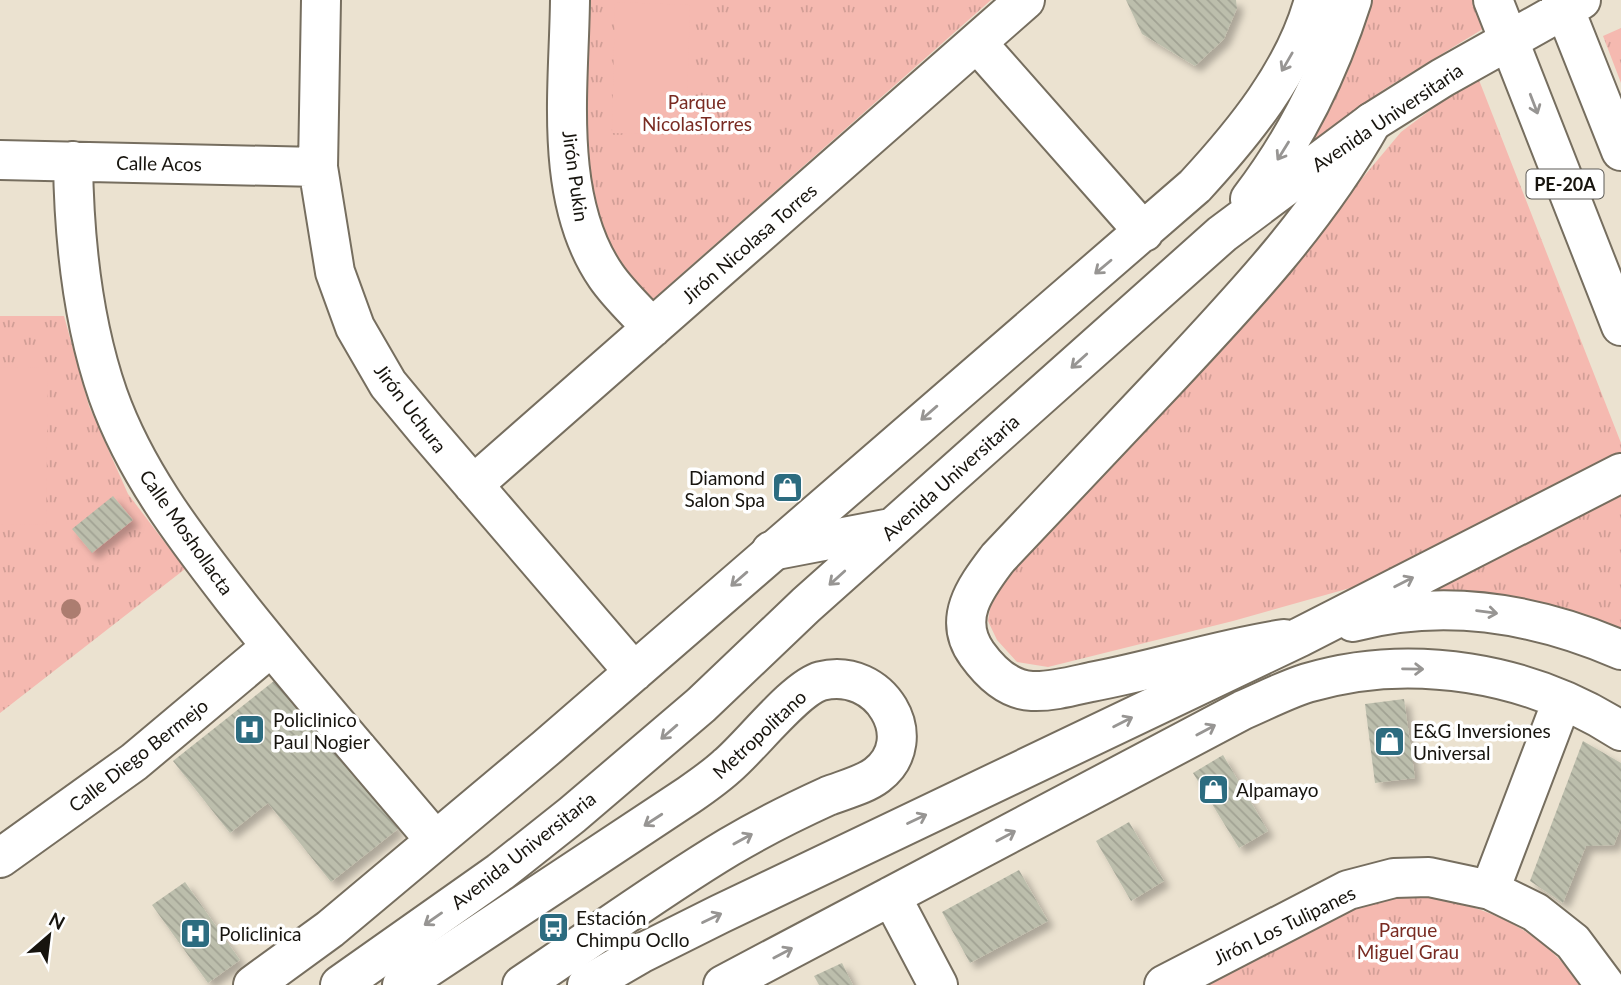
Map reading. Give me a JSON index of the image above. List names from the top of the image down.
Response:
{
  "streets": {
    "street": [
      "Avenida Universitaria",
      "Calle Acos",
      "Jirón Pukin",
      "PE-20A",
      "Jirón Nicolasa Torres",
      "Jirón Uchura",
      "Calle Moshollacta",
      "Metropolitano",
      "Calle Diego Bermejo",
      "Jirón Los Tulipanes"
    ]
  },
  "crossings": [
    ["Avenida Universitaria", "PE-20A"],
    ["Calle Acos", "Jirón Uchura"],
    ["Calle Acos", "Calle Moshollacta"],
    ["Jirón Pukin", "Jirón Nicolasa Torres"],
    ["Jirón Nicolasa Torres", "Jirón Uchura"],
    ["Calle Moshollacta", "Calle Diego Bermejo"]
  ],
  "parks": ["Parque NicolasTorres", "Parque Miguel Grau"],
  "places": {
    "shop": ["Diamond Salon Spa", "E&G Inversiones Universal", "Alpamayo"],
    "hospital": ["Policlinico Paul Nogier", "Policlinica"],
    "bus stop": ["Estación Chimpu Ocllo"]
  },
  "north": "top right"
}
